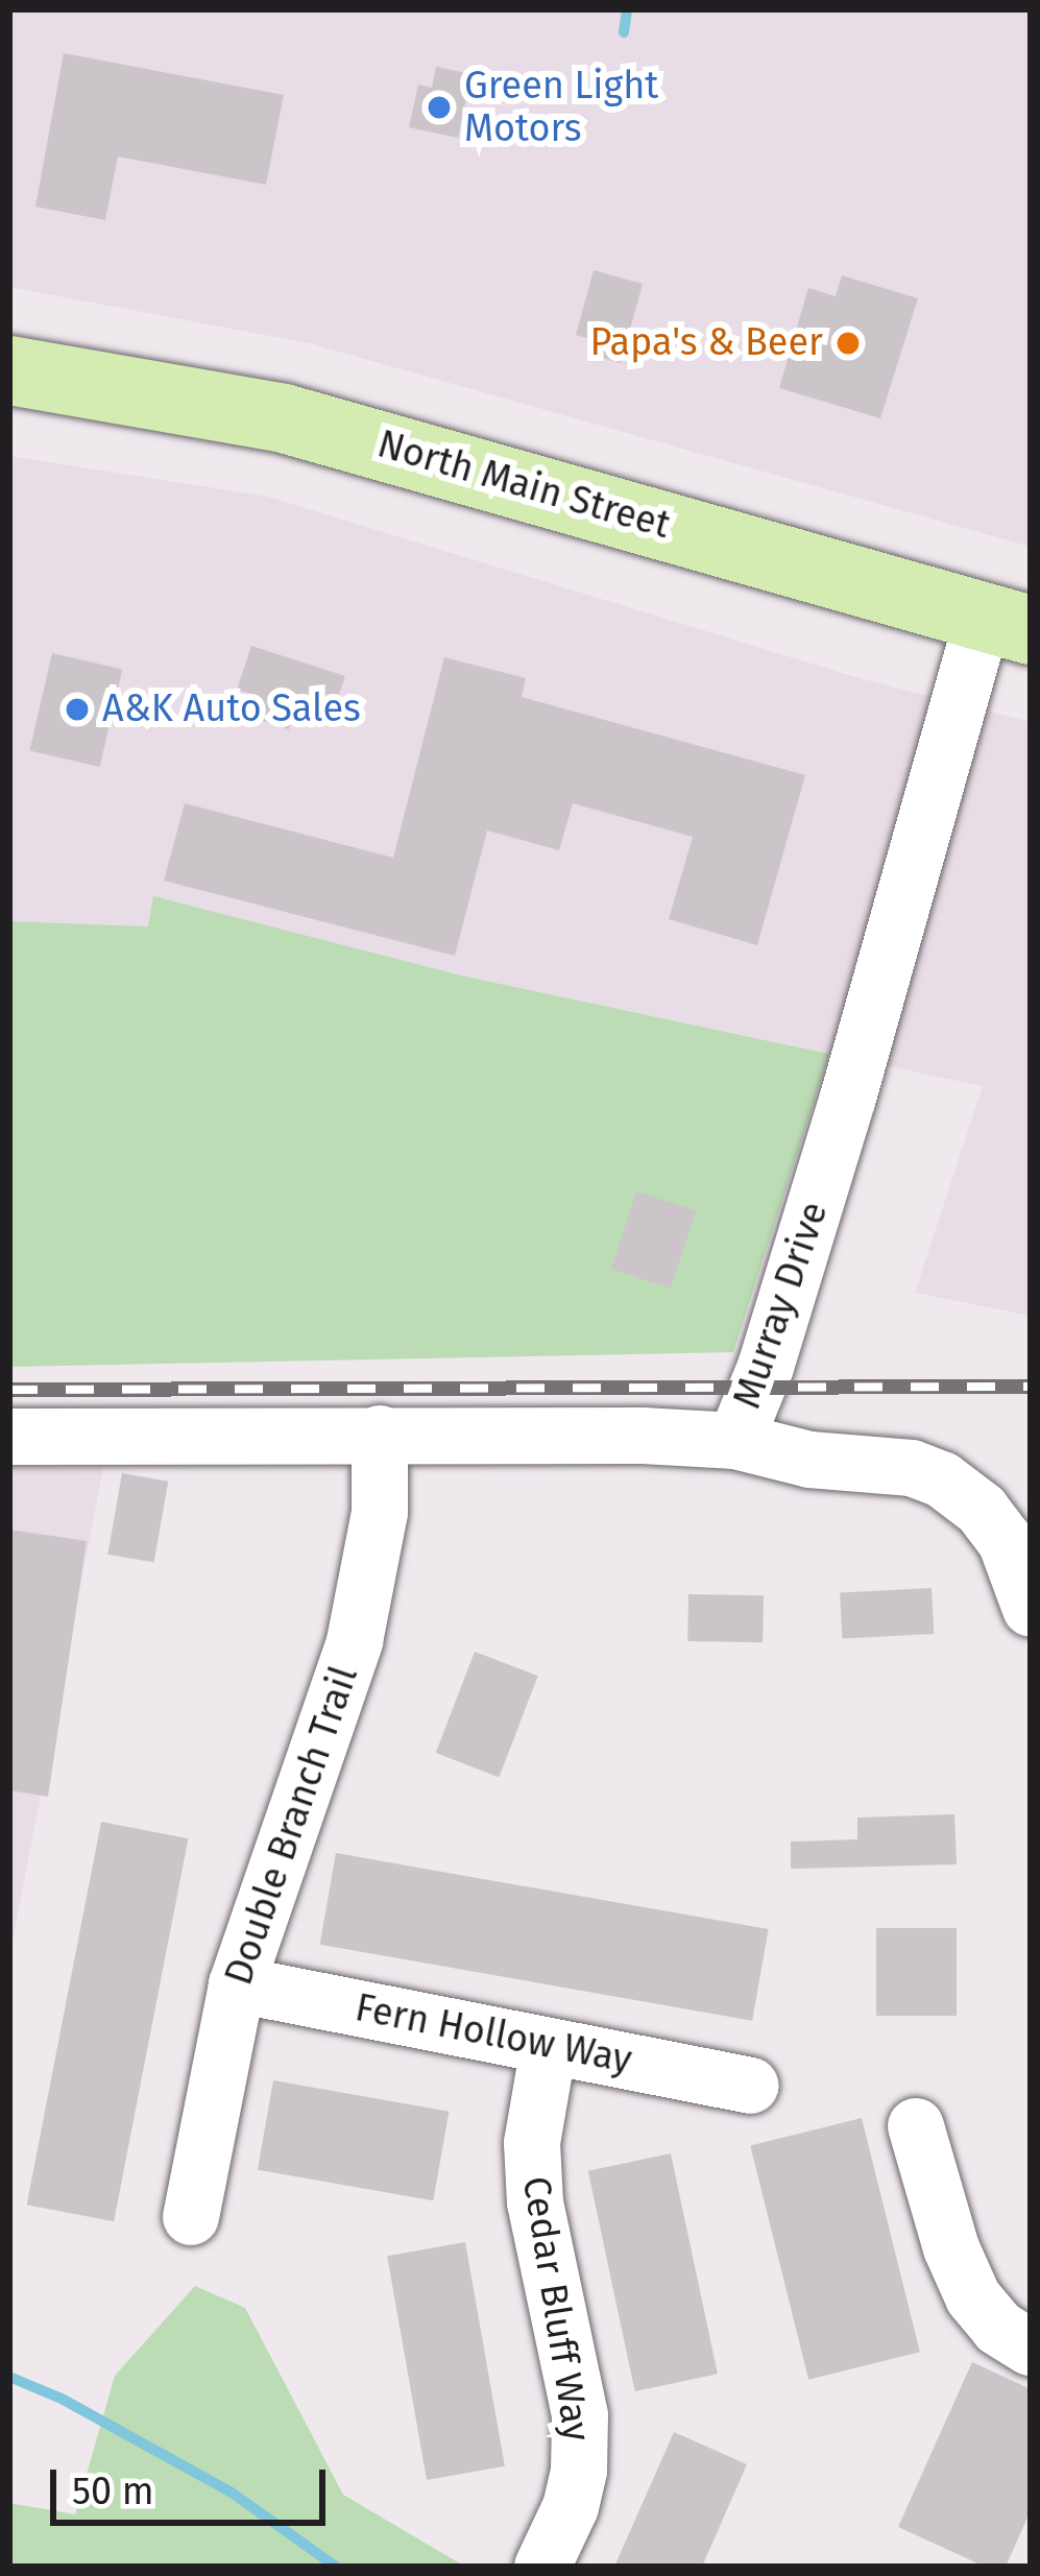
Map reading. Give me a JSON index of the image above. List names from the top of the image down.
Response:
{
  "streets": {
    "main road": ["North Main Street"],
    "street": [
      "Murray Drive",
      "Double Branch Trail",
      "Fern Hollow Way",
      "Cedar Bluff Way"
    ]
  },
  "crossings": [
    ["North Main Street", "Murray Drive"],
    ["Murray Drive", "Double Branch Trail"],
    ["Double Branch Trail", "Fern Hollow Way"],
    ["Fern Hollow Way", "Cedar Bluff Way"]
  ],
  "places": ["Green Light Motors", "Papa's & Beer", "A&K Auto Sales"],
  "scale_bar": "50 m"
}
